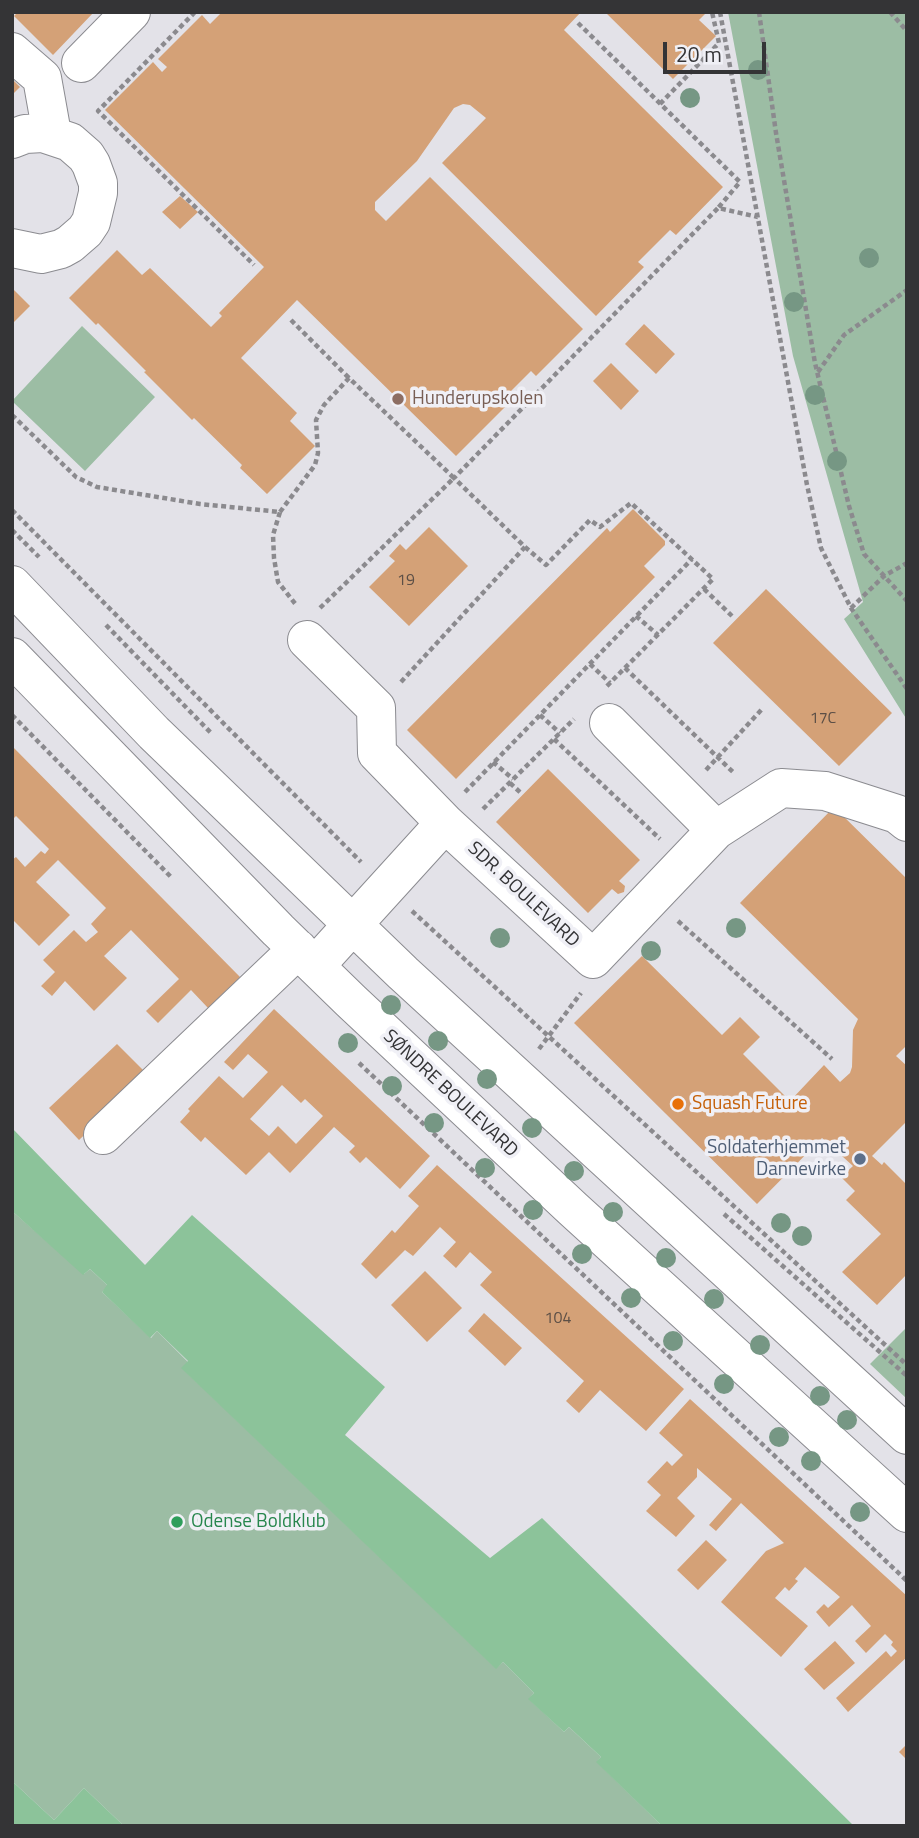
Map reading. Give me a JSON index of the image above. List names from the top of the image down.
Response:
{
  "streets": {
    "street": ["SDR. BOULEVARD", "SØNDRE BOULEVARD"]
  },
  "places": [
    "Hunderupskolen",
    "Squash Future",
    "Soldaterhjemmet Dannevirke",
    "Odense Boldklub"
  ],
  "house_numbers": ["19", "17C", "104"],
  "scale_bar": "20 m"
}
